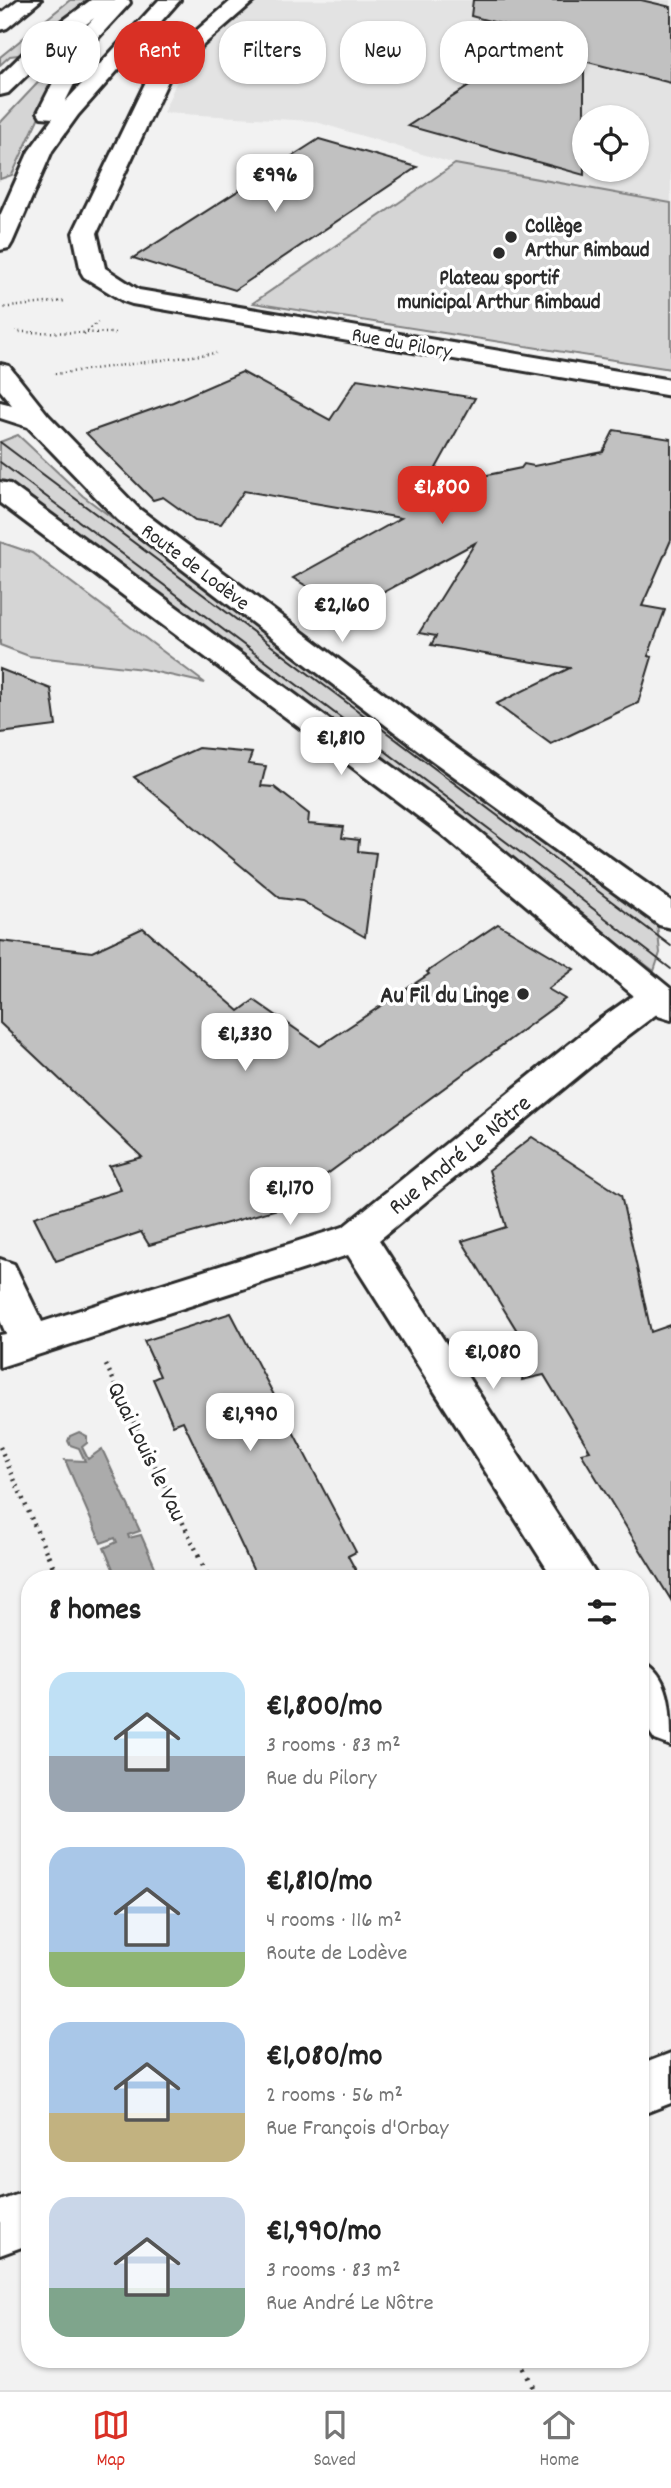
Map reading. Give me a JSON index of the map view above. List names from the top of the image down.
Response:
{
  "streets": {
    "main road": ["Rue du Pilory", "Route de Lodève", "Rue André Le Nôtre"],
    "path": ["Quai Louis le Vau"]
  },
  "crossings": [
    ["Rue André Le Nôtre", "Quai Louis le Vau"]
  ],
  "places": ["Collège Arthur Rimbaud", "Plateau sportif municipal Arthur Rimbaud", "Au Fil du Linge"],
  "page": {
    "chip": [
      "Buy",
      "Rent",
      "Filters",
      "New",
      "Apartment"
    ],
    "price": [
      "€996",
      "€1,800",
      "€2,160",
      "€1,810",
      "€1,330",
      "€1,170",
      "€1,080",
      "€1,990"
    ],
    "heading": "8 homes",
    "list": [
      {
        "name": "€1,800/mo",
        "note": "3 rooms · 83 m² · Rue du Pilory"
      },
      {
        "name": "€1,810/mo",
        "note": "4 rooms · 116 m² · Route de Lodève"
      },
      {
        "name": "€1,080/mo",
        "note": "2 rooms · 56 m² · Rue François d'Orbay"
      },
      {
        "name": "€1,990/mo",
        "note": "3 rooms · 83 m² · Rue André Le Nôtre"
      }
    ],
    "tabs": ["Map", "Saved", "Home"]
  }
}
